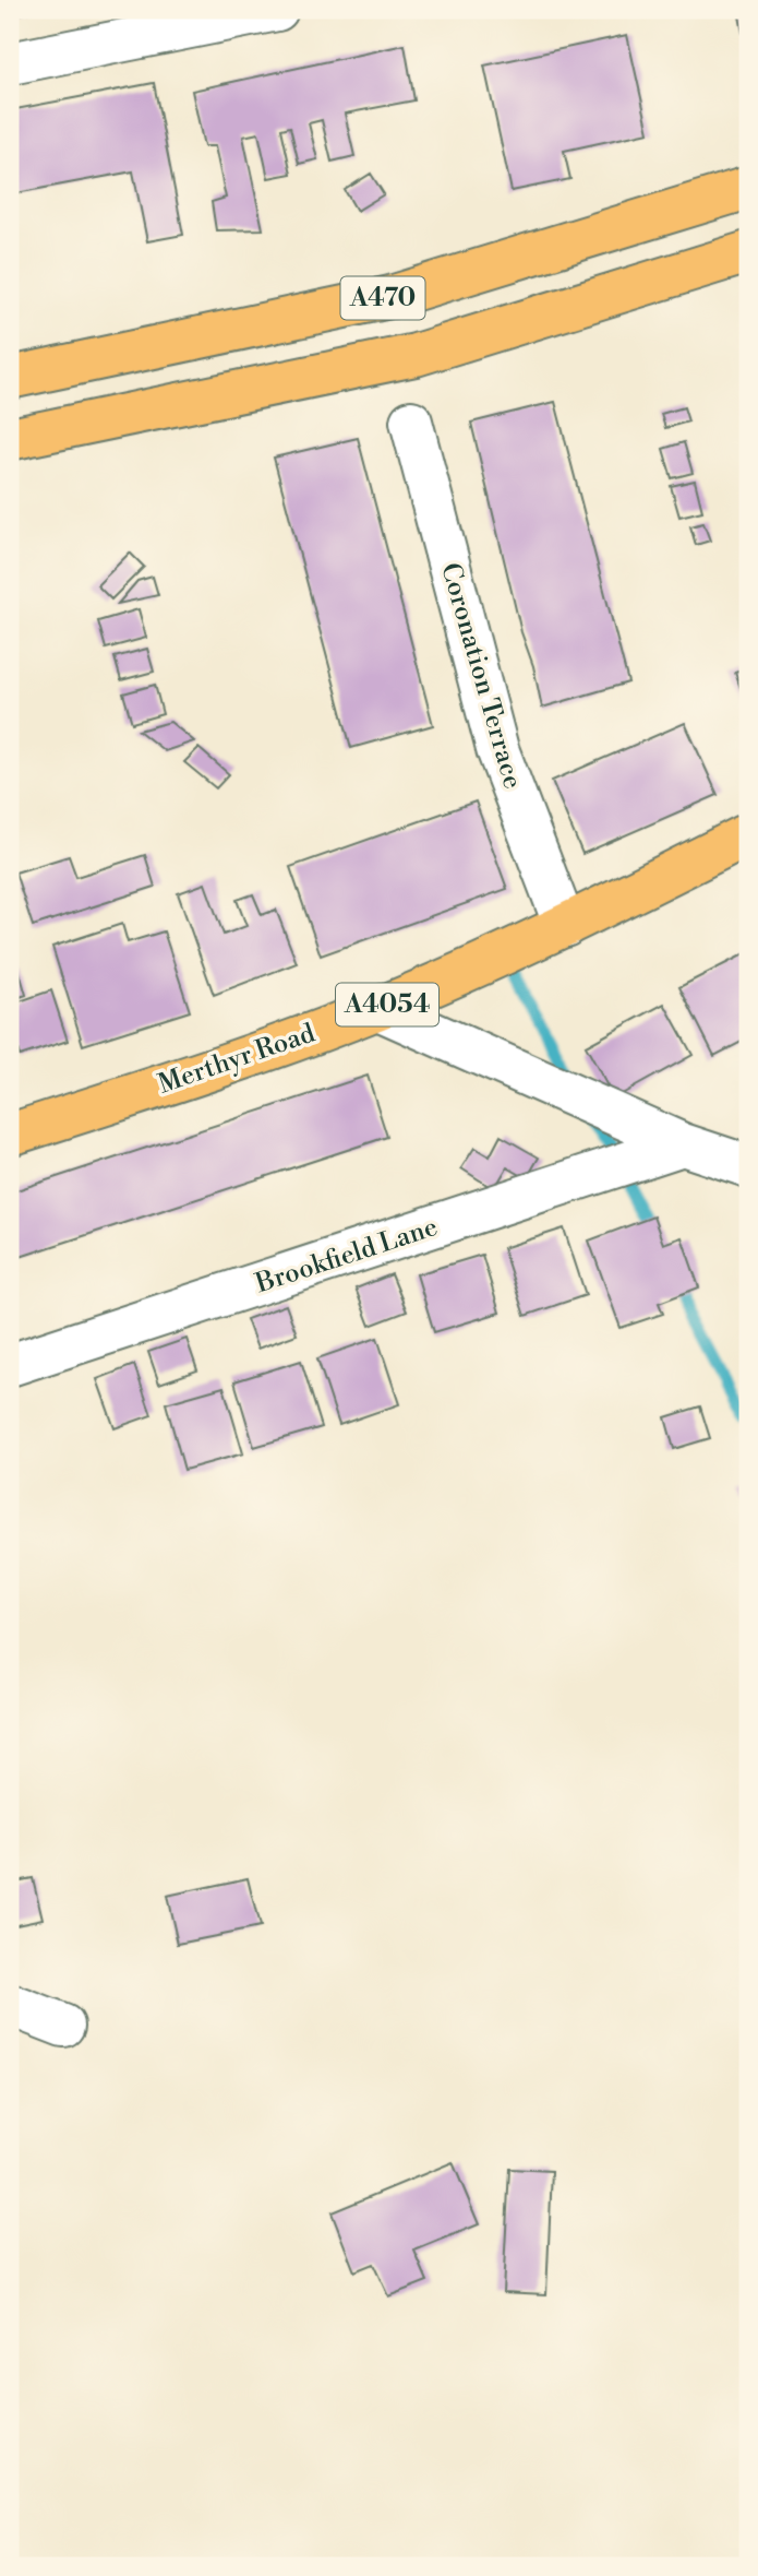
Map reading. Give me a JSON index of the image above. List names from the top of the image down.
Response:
{
  "streets": {
    "main road": ["A470", "A4054", "Merthyr Road"],
    "street": ["Coronation Terrace", "Brookfield Lane"]
  },
  "crossings": [
    ["Coronation Terrace", "Merthyr Road"]
  ]
}
